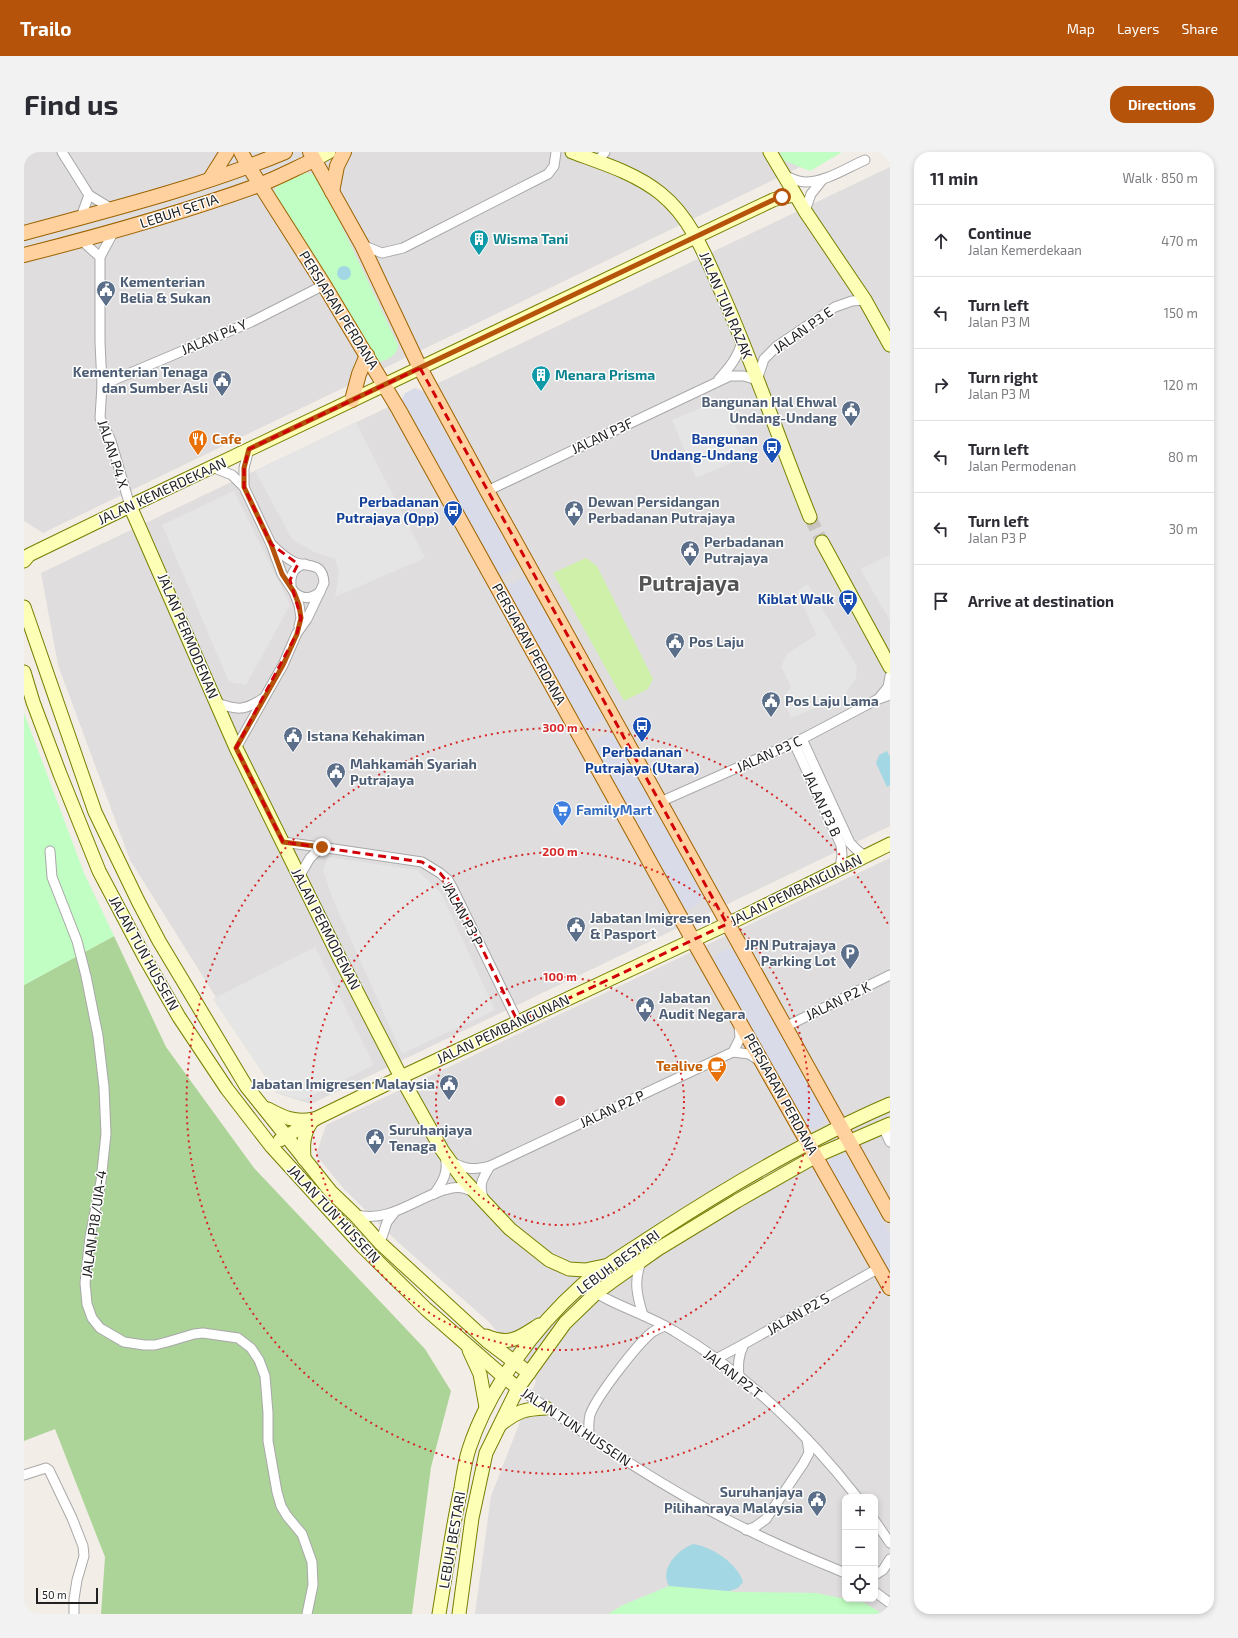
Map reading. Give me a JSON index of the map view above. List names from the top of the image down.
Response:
{
  "streets": {
    "main road": [
      "LEBUH SETIA",
      "JALAN TUN RAZAK",
      "PERSIARAN PERDANA",
      "JALAN KEMERDEKAAN",
      "JALAN PERMODENAN",
      "JALAN PEMBANGUNAN",
      "JALAN TUN HUSSEIN",
      "LEBUH BESTARI"
    ],
    "street": [
      "JALAN P3 E",
      "JALAN P4 Y",
      "JALAN P3F",
      "JALAN P4 X",
      "JALAN P3 C",
      "JALAN P3 B",
      "JALAN P3 P",
      "JALAN P2 K",
      "JALAN P2 P",
      "JALAN P18/UIA-4",
      "JALAN P2 S",
      "JALAN P2 T"
    ]
  },
  "crossings": [
    ["LEBUH SETIA", "PERSIARAN PERDANA"],
    ["LEBUH SETIA", "JALAN P4 X"],
    ["JALAN TUN RAZAK", "JALAN P3 E"],
    ["JALAN TUN RAZAK", "JALAN P3F"],
    ["JALAN TUN RAZAK", "JALAN KEMERDEKAAN"],
    ["PERSIARAN PERDANA", "JALAN P4 Y"],
    ["PERSIARAN PERDANA", "JALAN KEMERDEKAAN"],
    ["PERSIARAN PERDANA", "JALAN PEMBANGUNAN"],
    ["PERSIARAN PERDANA", "LEBUH BESTARI"],
    ["PERSIARAN PERDANA", "JALAN P2 S"],
    ["JALAN P3 E", "JALAN P3F"],
    ["JALAN P4 Y", "JALAN P4 X"],
    ["JALAN P4 X", "JALAN KEMERDEKAAN"],
    ["JALAN P4 X", "JALAN PERMODENAN"],
    ["JALAN KEMERDEKAAN", "JALAN PERMODENAN"],
    ["JALAN PERMODENAN", "JALAN PEMBANGUNAN"],
    ["JALAN PERMODENAN", "JALAN P3 P"],
    ["JALAN PERMODENAN", "JALAN TUN HUSSEIN"],
    ["JALAN PERMODENAN", "JALAN P2 P"],
    ["JALAN PERMODENAN", "LEBUH BESTARI"],
    ["JALAN P3 C", "JALAN P3 B"],
    ["JALAN P3 B", "JALAN PEMBANGUNAN"],
    ["JALAN PEMBANGUNAN", "JALAN P3 P"],
    ["JALAN PEMBANGUNAN", "JALAN TUN HUSSEIN"],
    ["JALAN PEMBANGUNAN", "JALAN P2 P"],
    ["JALAN TUN HUSSEIN", "JALAN P2 P"],
    ["JALAN TUN HUSSEIN", "LEBUH BESTARI"],
    ["LEBUH BESTARI", "JALAN P2 T"],
    ["JALAN P2 S", "JALAN P2 T"]
  ],
  "districts": ["Putrajaya"],
  "places": {
    "building": ["Wisma Tani", "Menara Prisma"],
    "public building": [
      "Kementerian Belia & Sukan",
      "Kementerian Tenaga dan Sumber Asli",
      "Bangunan Hal Ehwal Undang-Undang",
      "Dewan Persidangan Perbadanan Putrajaya",
      "Perbadanan Putrajaya",
      "Pos Laju",
      "Pos Laju Lama",
      "Istana Kehakiman",
      "Mahkamah Syariah Putrajaya",
      "Jabatan Imigresen & Pasport",
      "Jabatan Audit Negara",
      "Jabatan Imigresen Malaysia",
      "Suruhanjaya Tenaga",
      "Suruhanjaya Pilihanraya Malaysia"
    ],
    "restaurant": ["Cafe"],
    "bus stop": [
      "Bangunan Undang-Undang",
      "Perbadanan Putrajaya (Opp)",
      "Kiblat Walk",
      "Perbadanan Putrajaya (Utara)"
    ],
    "supermarket": ["FamilyMart"],
    "parking": ["JPN Putrajaya Parking Lot"],
    "cafe": ["Tealive"]
  },
  "scale_bar": "50 m",
  "page": {
    "header": "Trailo",
    "nav": ["Map", "Layers", "Share"],
    "buttons": "Directions",
    "title": "Find us",
    "heading": ["11 min", "Walk · 850 m"],
    "list": [
      ["Continue", "Jalan Kemerdekaan", "470 m"],
      ["Turn left", "Jalan P3 M", "150 m"],
      ["Turn right", "Jalan P3 M", "120 m"],
      ["Turn left", "Jalan Permodenan", "80 m"],
      ["Turn left", "Jalan P3 P", "30 m"],
      "Arrive at destination"
    ],
    "map_buttons": ["+", "−"],
    "scale": "50 m"
  },
  "rings": ["300 m", "200 m", "100 m"]
}
